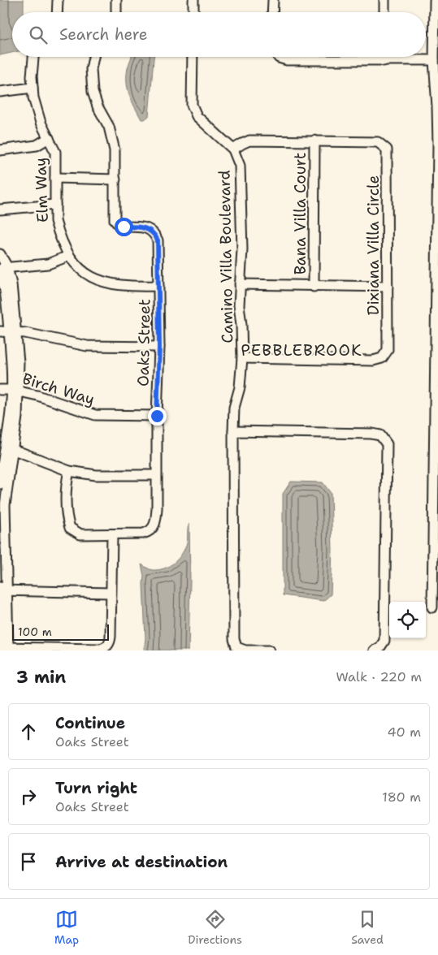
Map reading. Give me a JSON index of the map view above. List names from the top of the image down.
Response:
{
  "streets": {
    "street": [
      "Elm Way",
      "Bana Villa Court",
      "Dixiana Villa Circle",
      "Camino Villa Boulevard",
      "Oaks Street",
      "Birch Way"
    ]
  },
  "crossings": [
    ["Elm Way", "Oaks Street"],
    ["Bana Villa Court", "Dixiana Villa Circle"],
    ["Dixiana Villa Circle", "Camino Villa Boulevard"],
    ["Oaks Street", "Birch Way"]
  ],
  "districts": ["PEBBLEBROOK"],
  "scale_bar": "100 m",
  "page": {
    "search": "Search here",
    "scale": "100 m",
    "heading": ["3 min", "Walk · 220 m"],
    "list": [
      ["Continue", "Oaks Street", "40 m"],
      ["Turn right", "Oaks Street", "180 m"],
      "Arrive at destination"
    ],
    "nav": ["Map", "Directions", "Saved"]
  }
}
